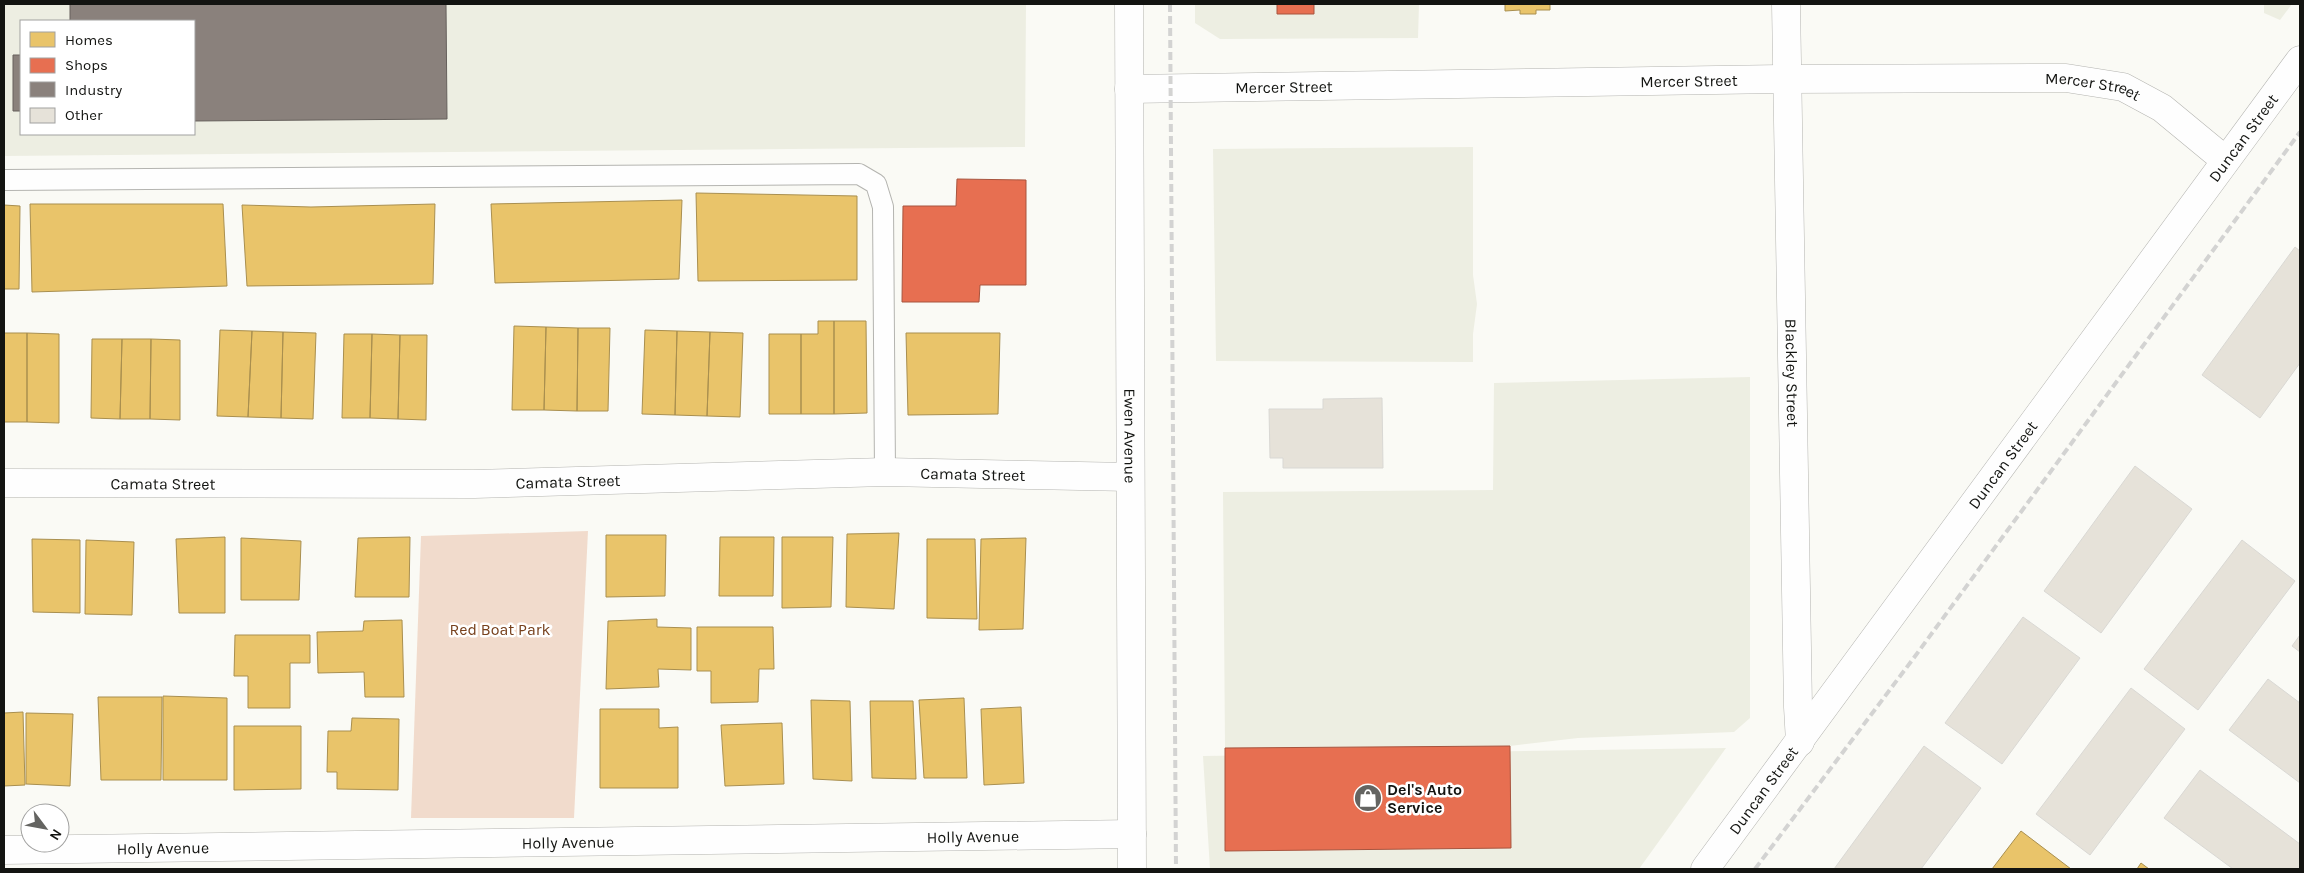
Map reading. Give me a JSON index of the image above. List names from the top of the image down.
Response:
{
  "streets": {
    "street": [
      "Mercer Street",
      "Duncan Street",
      "Blackley Street",
      "Ewen Avenue",
      "Camata Street",
      "Holly Avenue"
    ]
  },
  "crossings": [
    ["Mercer Street", "Duncan Street"],
    ["Mercer Street", "Blackley Street"],
    ["Mercer Street", "Ewen Avenue"],
    ["Duncan Street", "Blackley Street"],
    ["Ewen Avenue", "Camata Street"],
    ["Ewen Avenue", "Holly Avenue"]
  ],
  "parks": ["Red Boat Park"],
  "places": {
    "shop": ["Del's Auto Service"]
  },
  "legend": [
    "Homes",
    "Shops",
    "Industry",
    "Other"
  ],
  "north": "bottom right"
}
